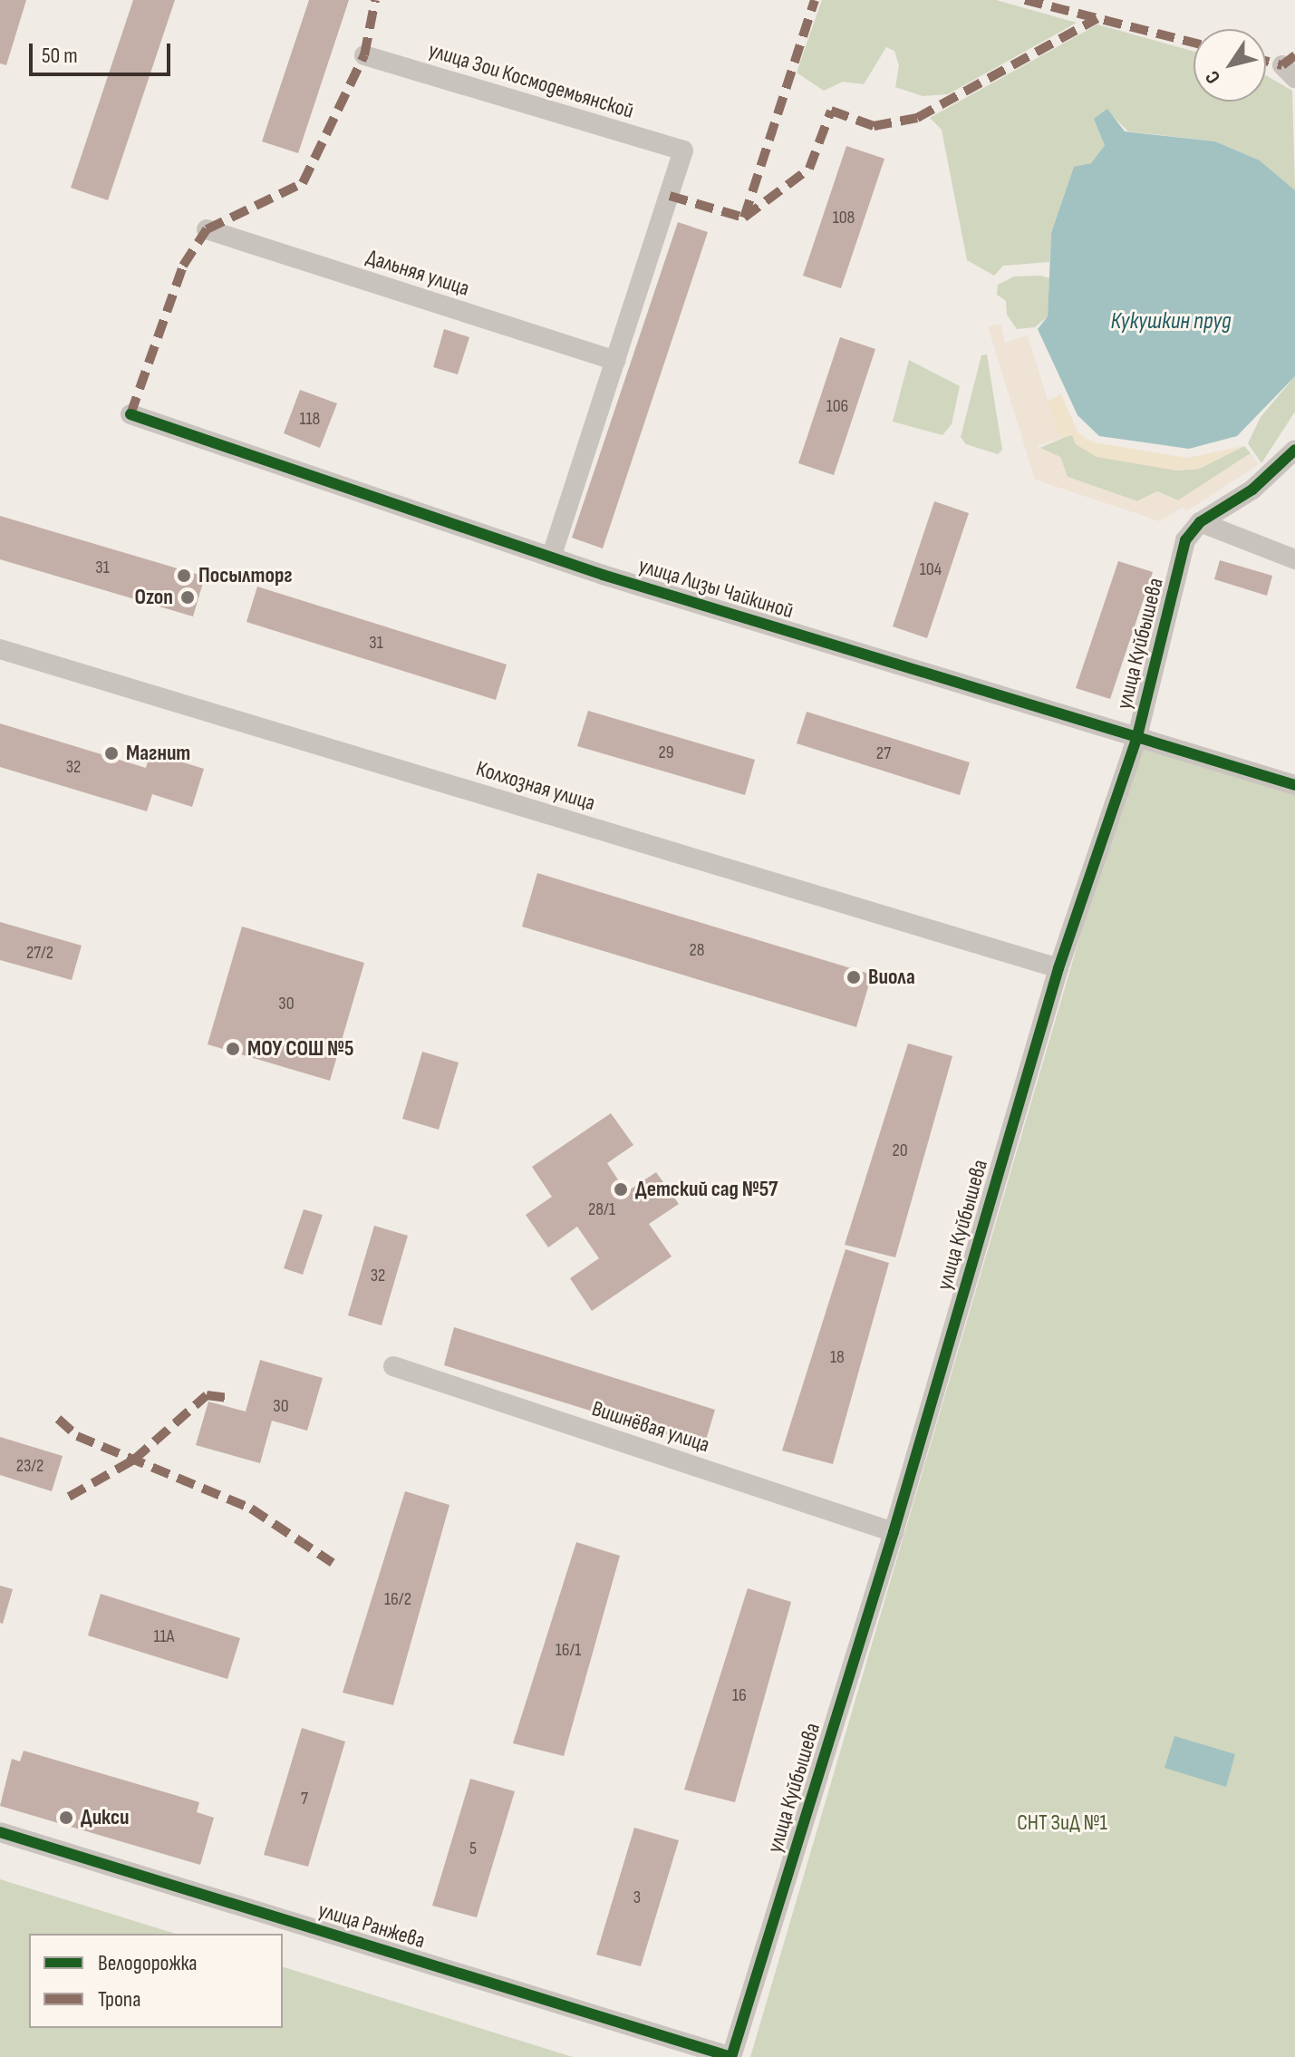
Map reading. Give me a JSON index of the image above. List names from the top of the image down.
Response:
{
  "streets": {
    "street": [
      "улица Зои Космодемьянской",
      "Дальняя улица",
      "улица Лизы Чайкиной",
      "улица Куйбышева",
      "Колхозная улица",
      "Вишнёвая улица",
      "улица Ранжева"
    ]
  },
  "crossings": [
    ["улица Зои Космодемьянской", "Дальняя улица"],
    ["улица Лизы Чайкиной", "улица Куйбышева"],
    ["улица Куйбышева", "Колхозная улица"],
    ["улица Куйбышева", "Вишнёвая улица"],
    ["улица Куйбышева", "улица Ранжева"]
  ],
  "water": ["Кукушкин пруд"],
  "parks": ["СНТ ЗиД №1"],
  "places": [
    "Посылторг",
    "Ozon",
    "Магнит",
    "Виола",
    "МОУ СОШ №5",
    "Детский сад №57",
    "Дикси"
  ],
  "house_numbers": [
    "108",
    "106",
    "118",
    "31",
    "104",
    "31",
    "29",
    "27",
    "32",
    "28",
    "27/2",
    "30",
    "20",
    "28/1",
    "32",
    "18",
    "30",
    "23/2",
    "16/2",
    "11А",
    "16/1",
    "16",
    "7",
    "5",
    "3"
  ],
  "legend": ["Велодорожка", "Тропа"],
  "scale_bar": "50 m",
  "north": "bottom left"
}
